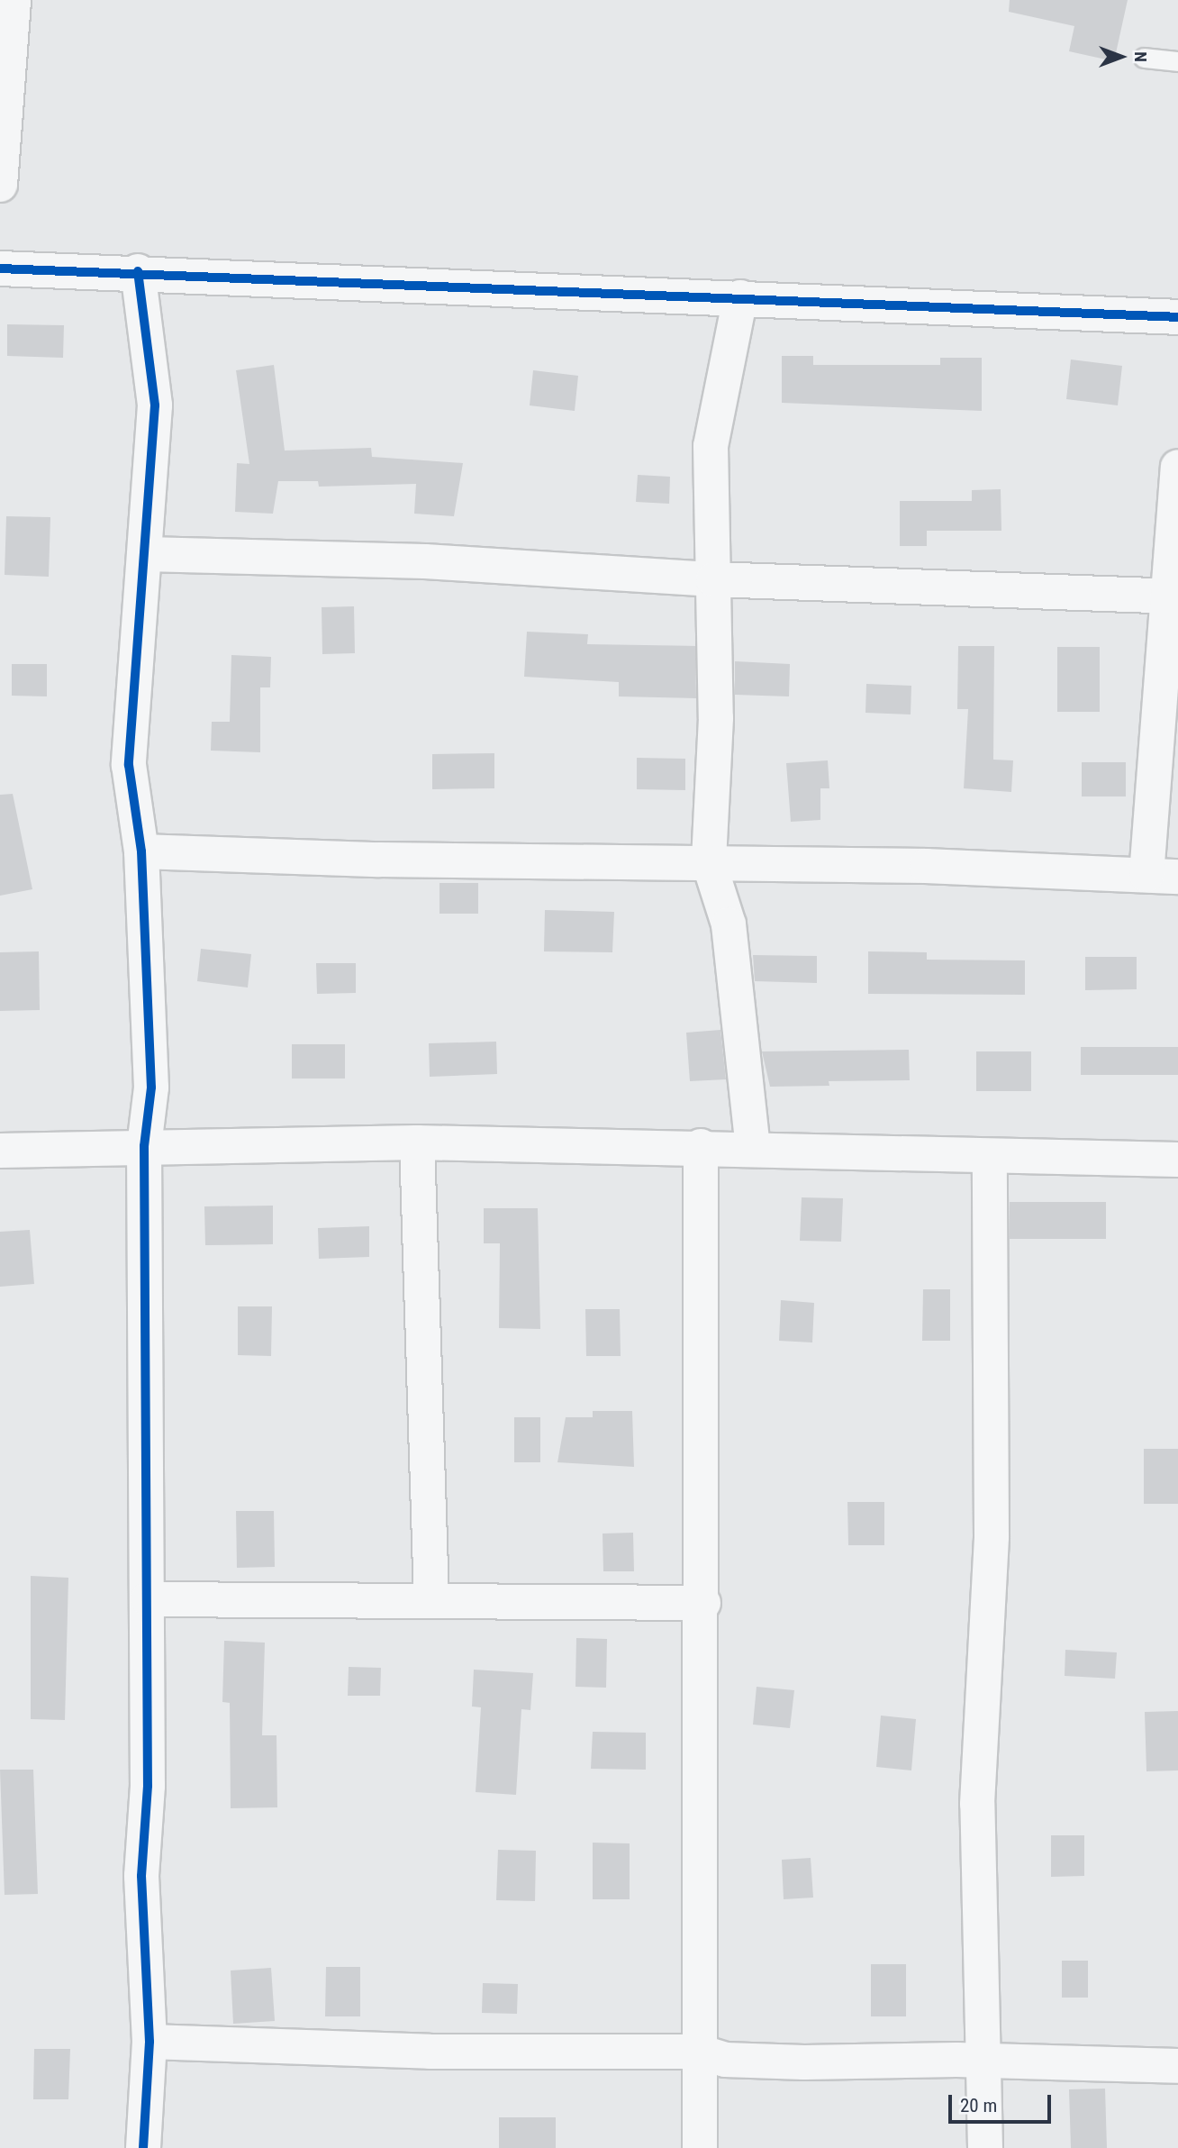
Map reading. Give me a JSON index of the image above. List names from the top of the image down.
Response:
{
  "scale_bar": "20 m",
  "north": "right"
}
